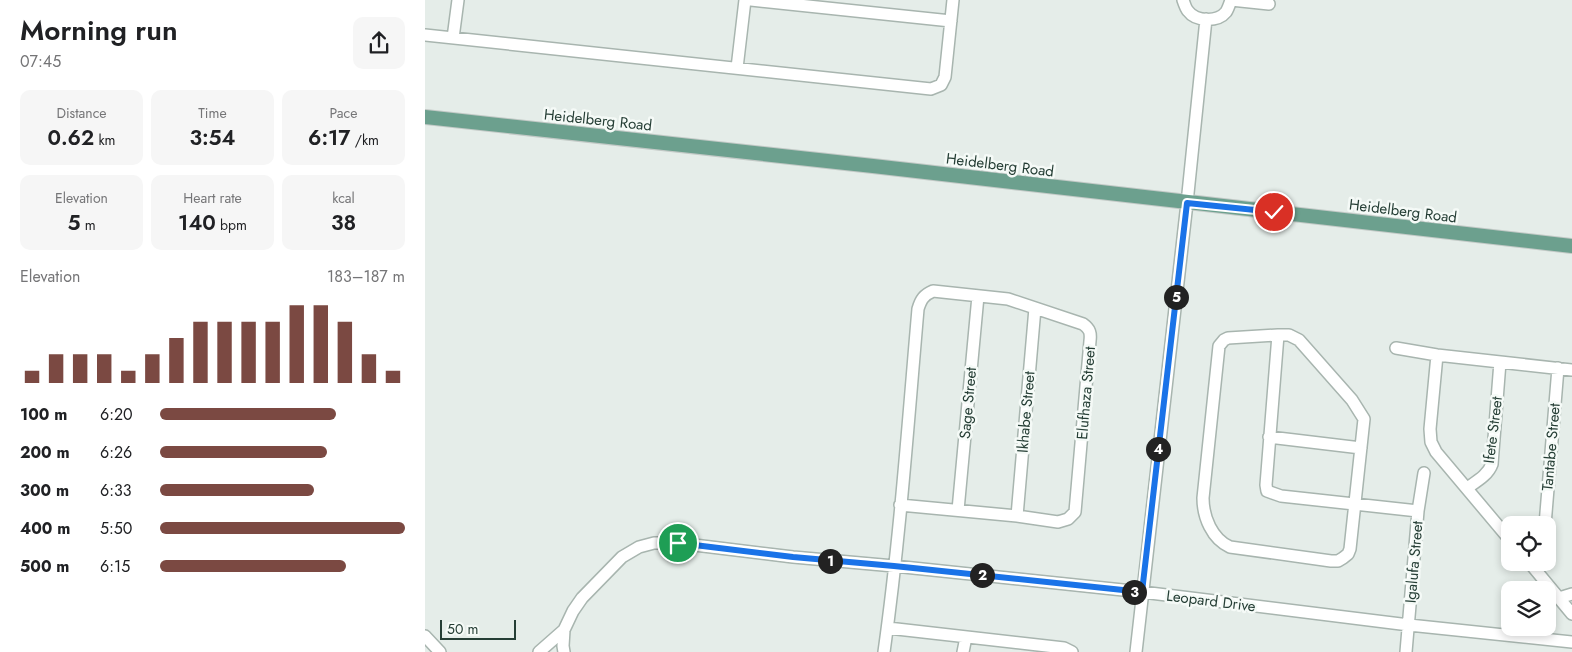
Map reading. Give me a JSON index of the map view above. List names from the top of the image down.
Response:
{
  "streets": {
    "main road": ["Heidelberg Road"],
    "street": [
      "Elufhaza Street",
      "Sage Street",
      "Ikhabe Street",
      "Ifete Street",
      "Tantabe Street",
      "Igalufa Street",
      "Leopard Drive"
    ]
  },
  "crossings": [
    ["Elufhaza Street", "Sage Street"],
    ["Elufhaza Street", "Ikhabe Street"],
    ["Elufhaza Street", "Leopard Drive"],
    ["Igalufa Street", "Leopard Drive"]
  ],
  "scale_bar": "50 m",
  "page": {
    "heading": ["Morning run", "07:45"],
    "stats": [
      ["Distance", "0.62 km"],
      ["Time", "3:54"],
      ["Pace", "6:17 /km"],
      ["Elevation", "5 m"],
      ["Heart rate", "140 bpm"],
      ["kcal", "38"]
    ],
    "chart": ["Elevation", "183–187 m"],
    "pins": [
      "5",
      "4",
      "1",
      "2",
      "3"
    ],
    "list": [
      {
        "name": "100 m",
        "note": "6:20"
      },
      {
        "name": "200 m",
        "note": "6:26"
      },
      {
        "name": "300 m",
        "note": "6:33"
      },
      {
        "name": "400 m",
        "note": "5:50"
      },
      {
        "name": "500 m",
        "note": "6:15"
      }
    ],
    "scale": "50 m"
  }
}
